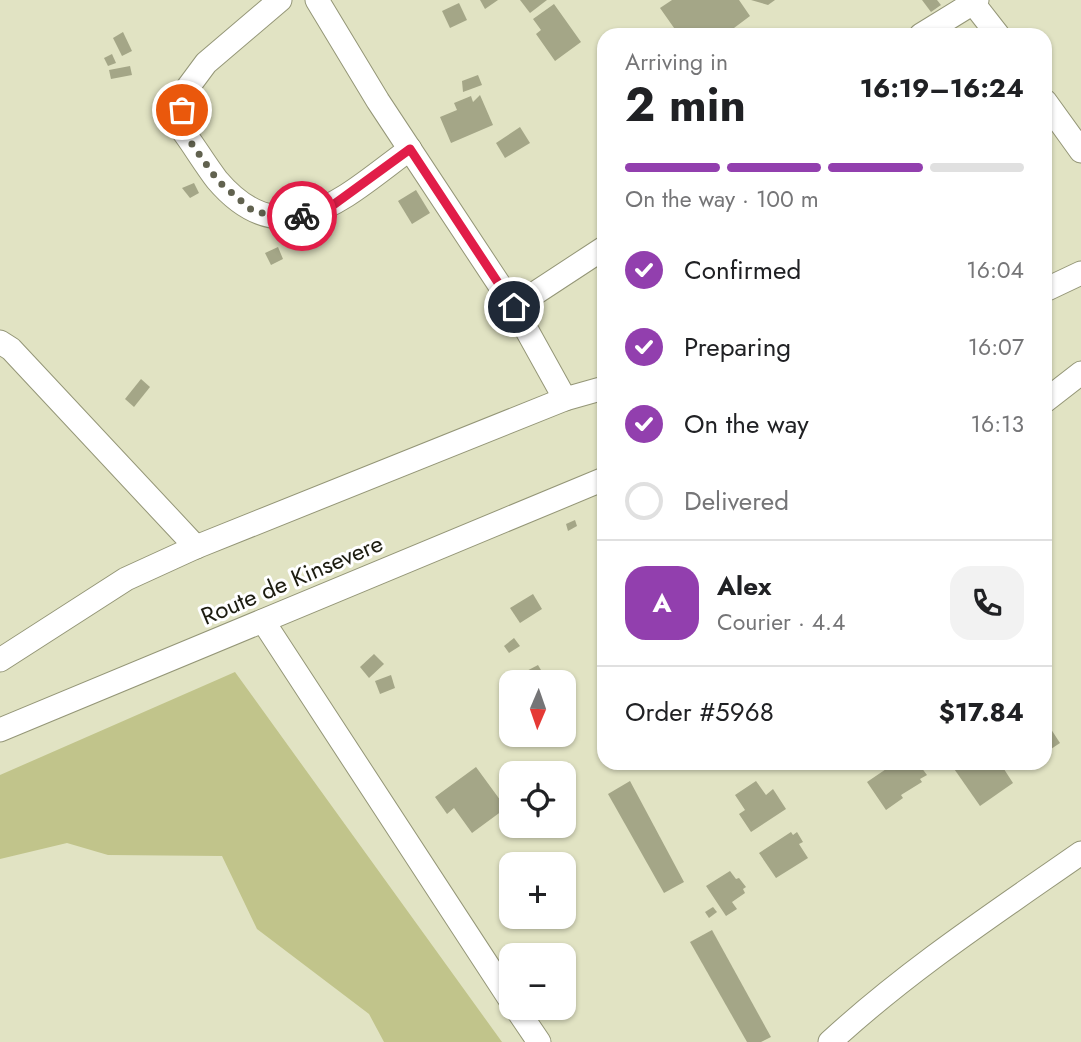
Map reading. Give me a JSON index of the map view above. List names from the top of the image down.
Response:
{
  "streets": {
    "street": ["Route de Kinsevere"]
  },
  "north": "bottom",
  "page": {
    "heading": ["2 min", "Arriving in", "16:19–16:24"],
    "panel": [
      "Alex",
      "Courier · 4.4",
      "Order #5968",
      "$17.84"
    ],
    "bar": "On the way · 100 m",
    "list": [
      ["Confirmed", "16:04"],
      ["Preparing", "16:07"],
      ["On the way", "16:13"],
      "Delivered"
    ],
    "round": "A",
    "map_buttons": ["+", "−"]
  }
}
